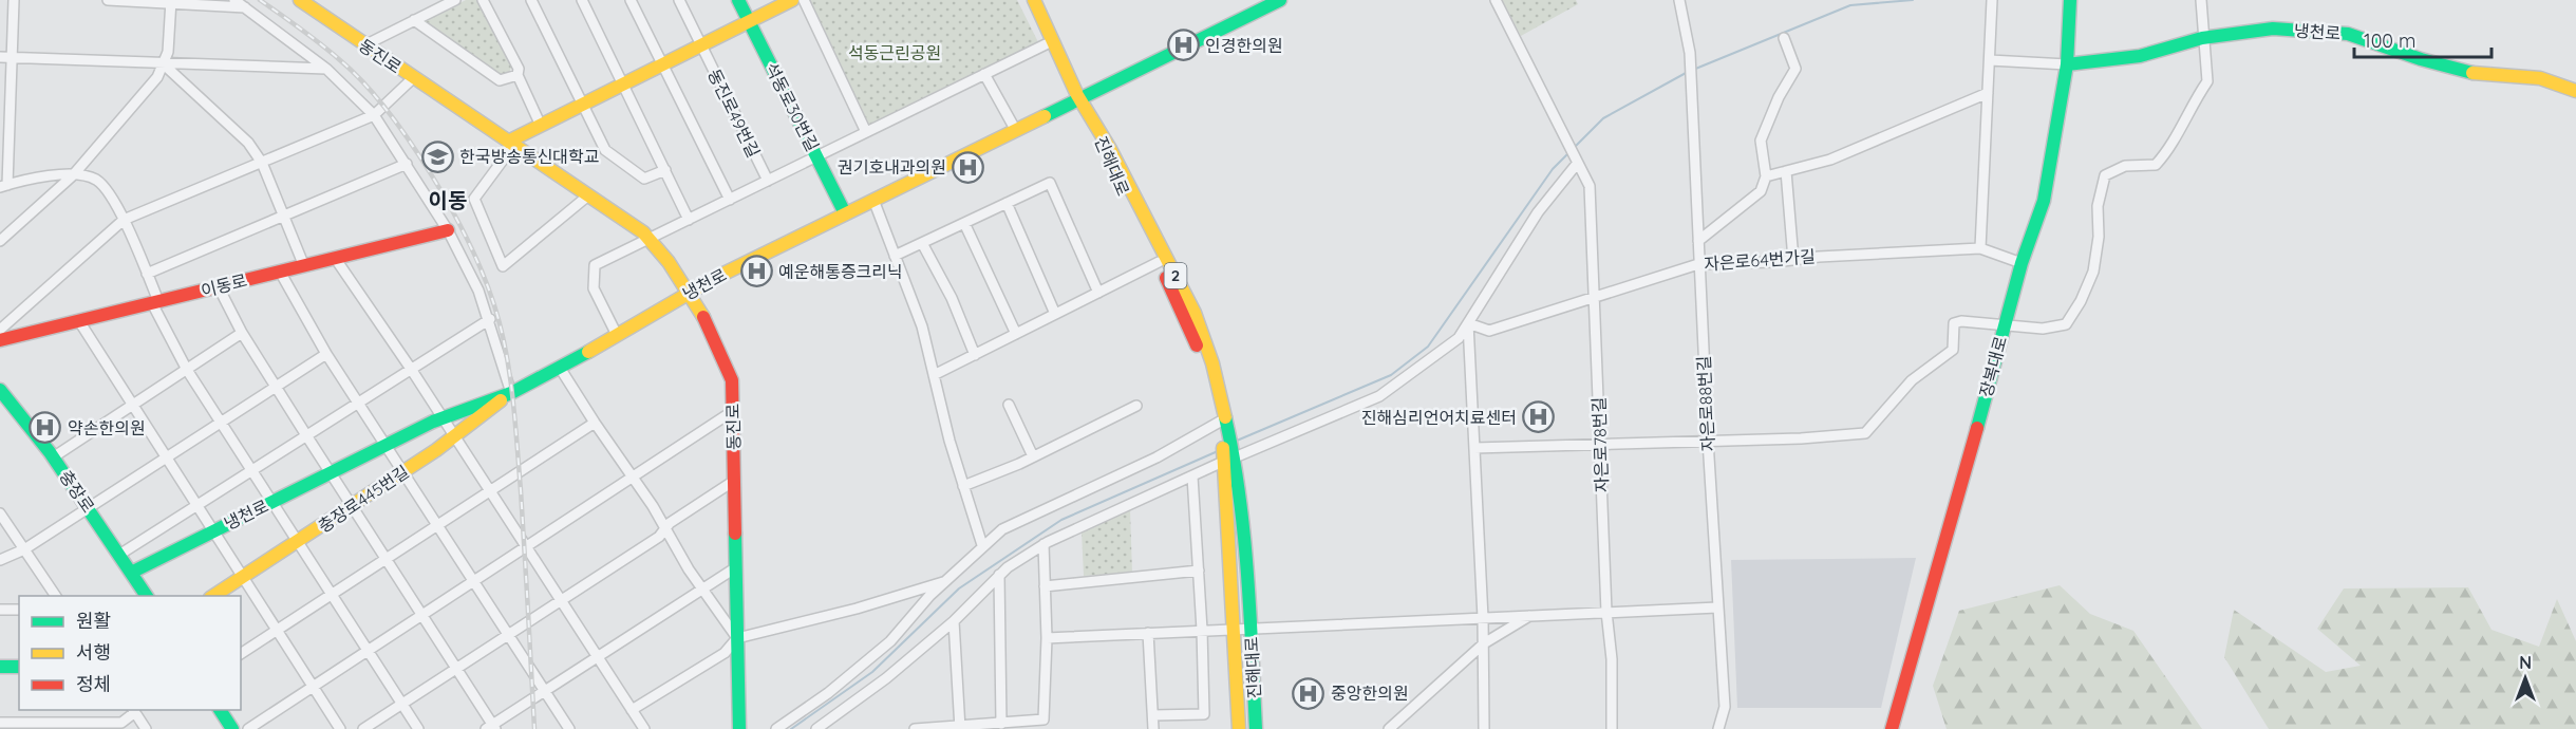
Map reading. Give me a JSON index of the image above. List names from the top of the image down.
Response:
{
  "streets": {
    "main road": [
      "냉천로",
      "동진로",
      "석동로30번길",
      "진해대로",
      "2",
      "이동로",
      "장복대로",
      "충장로",
      "충장로445번길"
    ],
    "street": [
      "동진로49번길",
      "자은로64번가길",
      "자은로88번길",
      "자은로78번길"
    ]
  },
  "crossings": [
    ["냉천로", "동진로"],
    ["냉천로", "석동로30번길"],
    ["냉천로", "2"],
    ["냉천로", "장복대로"],
    ["냉천로", "충장로"],
    ["냉천로", "충장로445번길"],
    ["진해대로", "2"],
    ["자은로64번가길", "장복대로"],
    ["자은로64번가길", "자은로88번길"],
    ["자은로64번가길", "자은로78번길"]
  ],
  "districts": ["이동"],
  "parks": ["석동근린공원"],
  "places": {
    "hospital": [
      "인경한의원",
      "권기호내과의원",
      "예운해통증크리닉",
      "진해심리언어치료센터",
      "약손한의원",
      "중앙한의원"
    ],
    "school or university": ["한국방송통신대학교"]
  },
  "legend": ["원활", "서행", "정체"],
  "scale_bar": "100 m",
  "north": "top"
}
